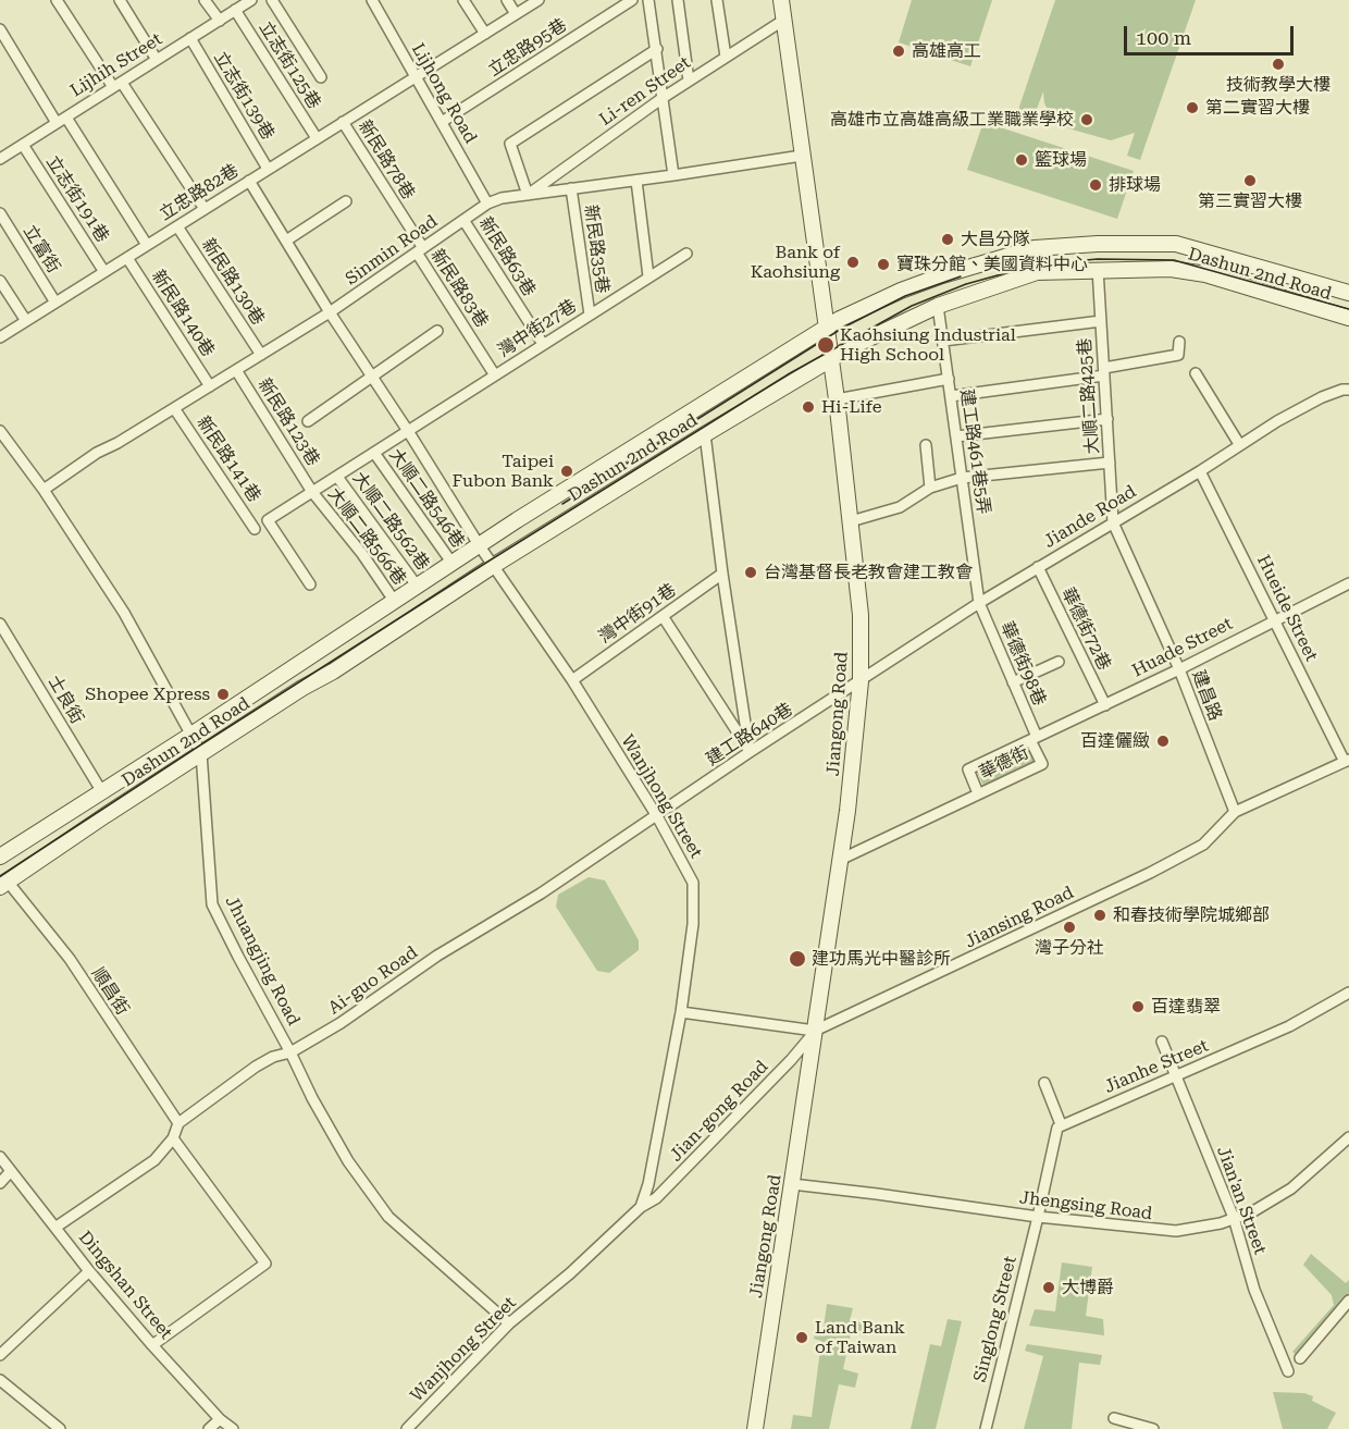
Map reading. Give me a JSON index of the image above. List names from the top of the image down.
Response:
{
  "streets": {
    "street": [
      "立忠路95巷",
      "Lijhih Street",
      "立志街125巷",
      "Li-ren Street",
      "Lijhong Road",
      "立志街139巷",
      "新民路78巷",
      "立忠路82巷",
      "立志街191巷",
      "立富街",
      "新民路35巷",
      "Sinmin Road",
      "新民路63巷",
      "Dashun 2nd Road",
      "新民路130巷",
      "新民路83巷",
      "新民路140巷",
      "灣中街27巷",
      "大順二路425巷",
      "新民路123巷",
      "建工路461巷5弄",
      "新民路141巷",
      "大順二路546巷",
      "Jiande Road",
      "大順二路562巷",
      "大順二路566巷",
      "Hueide Street",
      "灣中街91巷",
      "華德街72巷",
      "Huade Street",
      "華德街98巷",
      "建昌路",
      "士良街",
      "Jiangong Road",
      "建工路640巷",
      "華德街",
      "Wanjhong Street",
      "Jiansing Road",
      "Jhuangjing Road",
      "Ai-guo Road",
      "順昌街",
      "Jianhe Street",
      "Jian-gong Road",
      "Jian'an Street",
      "Jhengsing Road",
      "Dingshan Street",
      "Singlong Street"
    ]
  },
  "crossings": [
    ["立忠路95巷", "Lijhong Road"],
    ["Lijhih Street", "立志街125巷"],
    ["Lijhih Street", "立志街139巷"],
    ["Lijhih Street", "立志街191巷"],
    ["立志街125巷", "立忠路82巷"],
    ["Li-ren Street", "Sinmin Road"],
    ["Li-ren Street", "Jiangong Road"],
    ["Lijhong Road", "立忠路82巷"],
    ["Lijhong Road", "Sinmin Road"],
    ["立志街139巷", "立忠路82巷"],
    ["新民路78巷", "立忠路82巷"],
    ["新民路78巷", "Sinmin Road"],
    ["新民路78巷", "新民路83巷"],
    ["立忠路82巷", "立志街191巷"],
    ["立忠路82巷", "立富街"],
    ["立忠路82巷", "新民路130巷"],
    ["立忠路82巷", "新民路140巷"],
    ["立忠路82巷", "Wanjhong Street"],
    ["新民路35巷", "Sinmin Road"],
    ["新民路35巷", "灣中街27巷"],
    ["Sinmin Road", "新民路63巷"],
    ["Sinmin Road", "新民路130巷"],
    ["Sinmin Road", "新民路83巷"],
    ["Sinmin Road", "新民路140巷"],
    ["Sinmin Road", "新民路123巷"],
    ["Sinmin Road", "新民路141巷"],
    ["Sinmin Road", "Jiangong Road"],
    ["Sinmin Road", "Wanjhong Street"],
    ["Sinmin Road", "Jhuangjing Road"],
    ["新民路63巷", "灣中街27巷"],
    ["Dashun 2nd Road", "大順二路425巷"],
    ["Dashun 2nd Road", "建工路461巷5弄"],
    ["Dashun 2nd Road", "大順二路546巷"],
    ["Dashun 2nd Road", "大順二路562巷"],
    ["Dashun 2nd Road", "大順二路566巷"],
    ["Dashun 2nd Road", "士良街"],
    ["Dashun 2nd Road", "Jiangong Road"],
    ["Dashun 2nd Road", "Wanjhong Street"],
    ["Dashun 2nd Road", "Jhuangjing Road"],
    ["Dashun 2nd Road", "順昌街"],
    ["新民路83巷", "灣中街27巷"],
    ["灣中街27巷", "新民路123巷"],
    ["灣中街27巷", "大順二路546巷"],
    ["灣中街27巷", "大順二路562巷"],
    ["灣中街27巷", "大順二路566巷"],
    ["灣中街27巷", "Wanjhong Street"],
    ["大順二路425巷", "Jiande Road"],
    ["大順二路425巷", "建昌路"],
    ["新民路123巷", "大順二路566巷"],
    ["建工路461巷5弄", "Jiande Road"],
    ["建工路461巷5弄", "華德街98巷"],
    ["Jiande Road", "Hueide Street"],
    ["Jiande Road", "華德街72巷"],
    ["Jiande Road", "華德街98巷"],
    ["Jiande Road", "建昌路"],
    ["Jiande Road", "Jiangong Road"],
    ["Jiande Road", "建工路640巷"],
    ["Hueide Street", "Huade Street"],
    ["Hueide Street", "Jiansing Road"],
    ["灣中街91巷", "Wanjhong Street"],
    ["華德街72巷", "Huade Street"],
    ["Huade Street", "華德街98巷"],
    ["Huade Street", "建昌路"],
    ["Huade Street", "華德街"],
    ["華德街98巷", "華德街"],
    ["建昌路", "Jiansing Road"],
    ["Jiangong Road", "建工路640巷"],
    ["Jiangong Road", "Jiansing Road"],
    ["Jiangong Road", "Jian-gong Road"],
    ["Jiangong Road", "Jhengsing Road"],
    ["建工路640巷", "Wanjhong Street"],
    ["建工路640巷", "Ai-guo Road"],
    ["Wanjhong Street", "Jhuangjing Road"],
    ["Wanjhong Street", "Ai-guo Road"],
    ["Wanjhong Street", "Jian-gong Road"],
    ["Jiansing Road", "Jian-gong Road"],
    ["Jhuangjing Road", "Ai-guo Road"],
    ["Ai-guo Road", "順昌街"],
    ["Jianhe Street", "Jian'an Street"],
    ["Jian'an Street", "Jhengsing Road"],
    ["Jhengsing Road", "Singlong Street"]
  ],
  "places": [
    "高雄高工",
    "技術教學大樓",
    "第二實習大樓",
    "高雄市立高雄高級工業職業學校",
    "籃球場",
    "第三實習大樓",
    "排球場",
    "大昌分隊",
    "Bank of Kaohsiung",
    "寶珠分館、美國資料中心",
    "Kaohsiung Industrial High School",
    "Hi-Life",
    "Taipei Fubon Bank",
    "台灣基督長老教會建工教會",
    "Shopee Xpress",
    "百達儷緻",
    "和春技術學院城鄉部",
    "灣子分社",
    "建功馬光中醫診所",
    "百達翡翠",
    "大博爵",
    "Land Bank of Taiwan"
  ],
  "scale_bar": "100 m"
}
